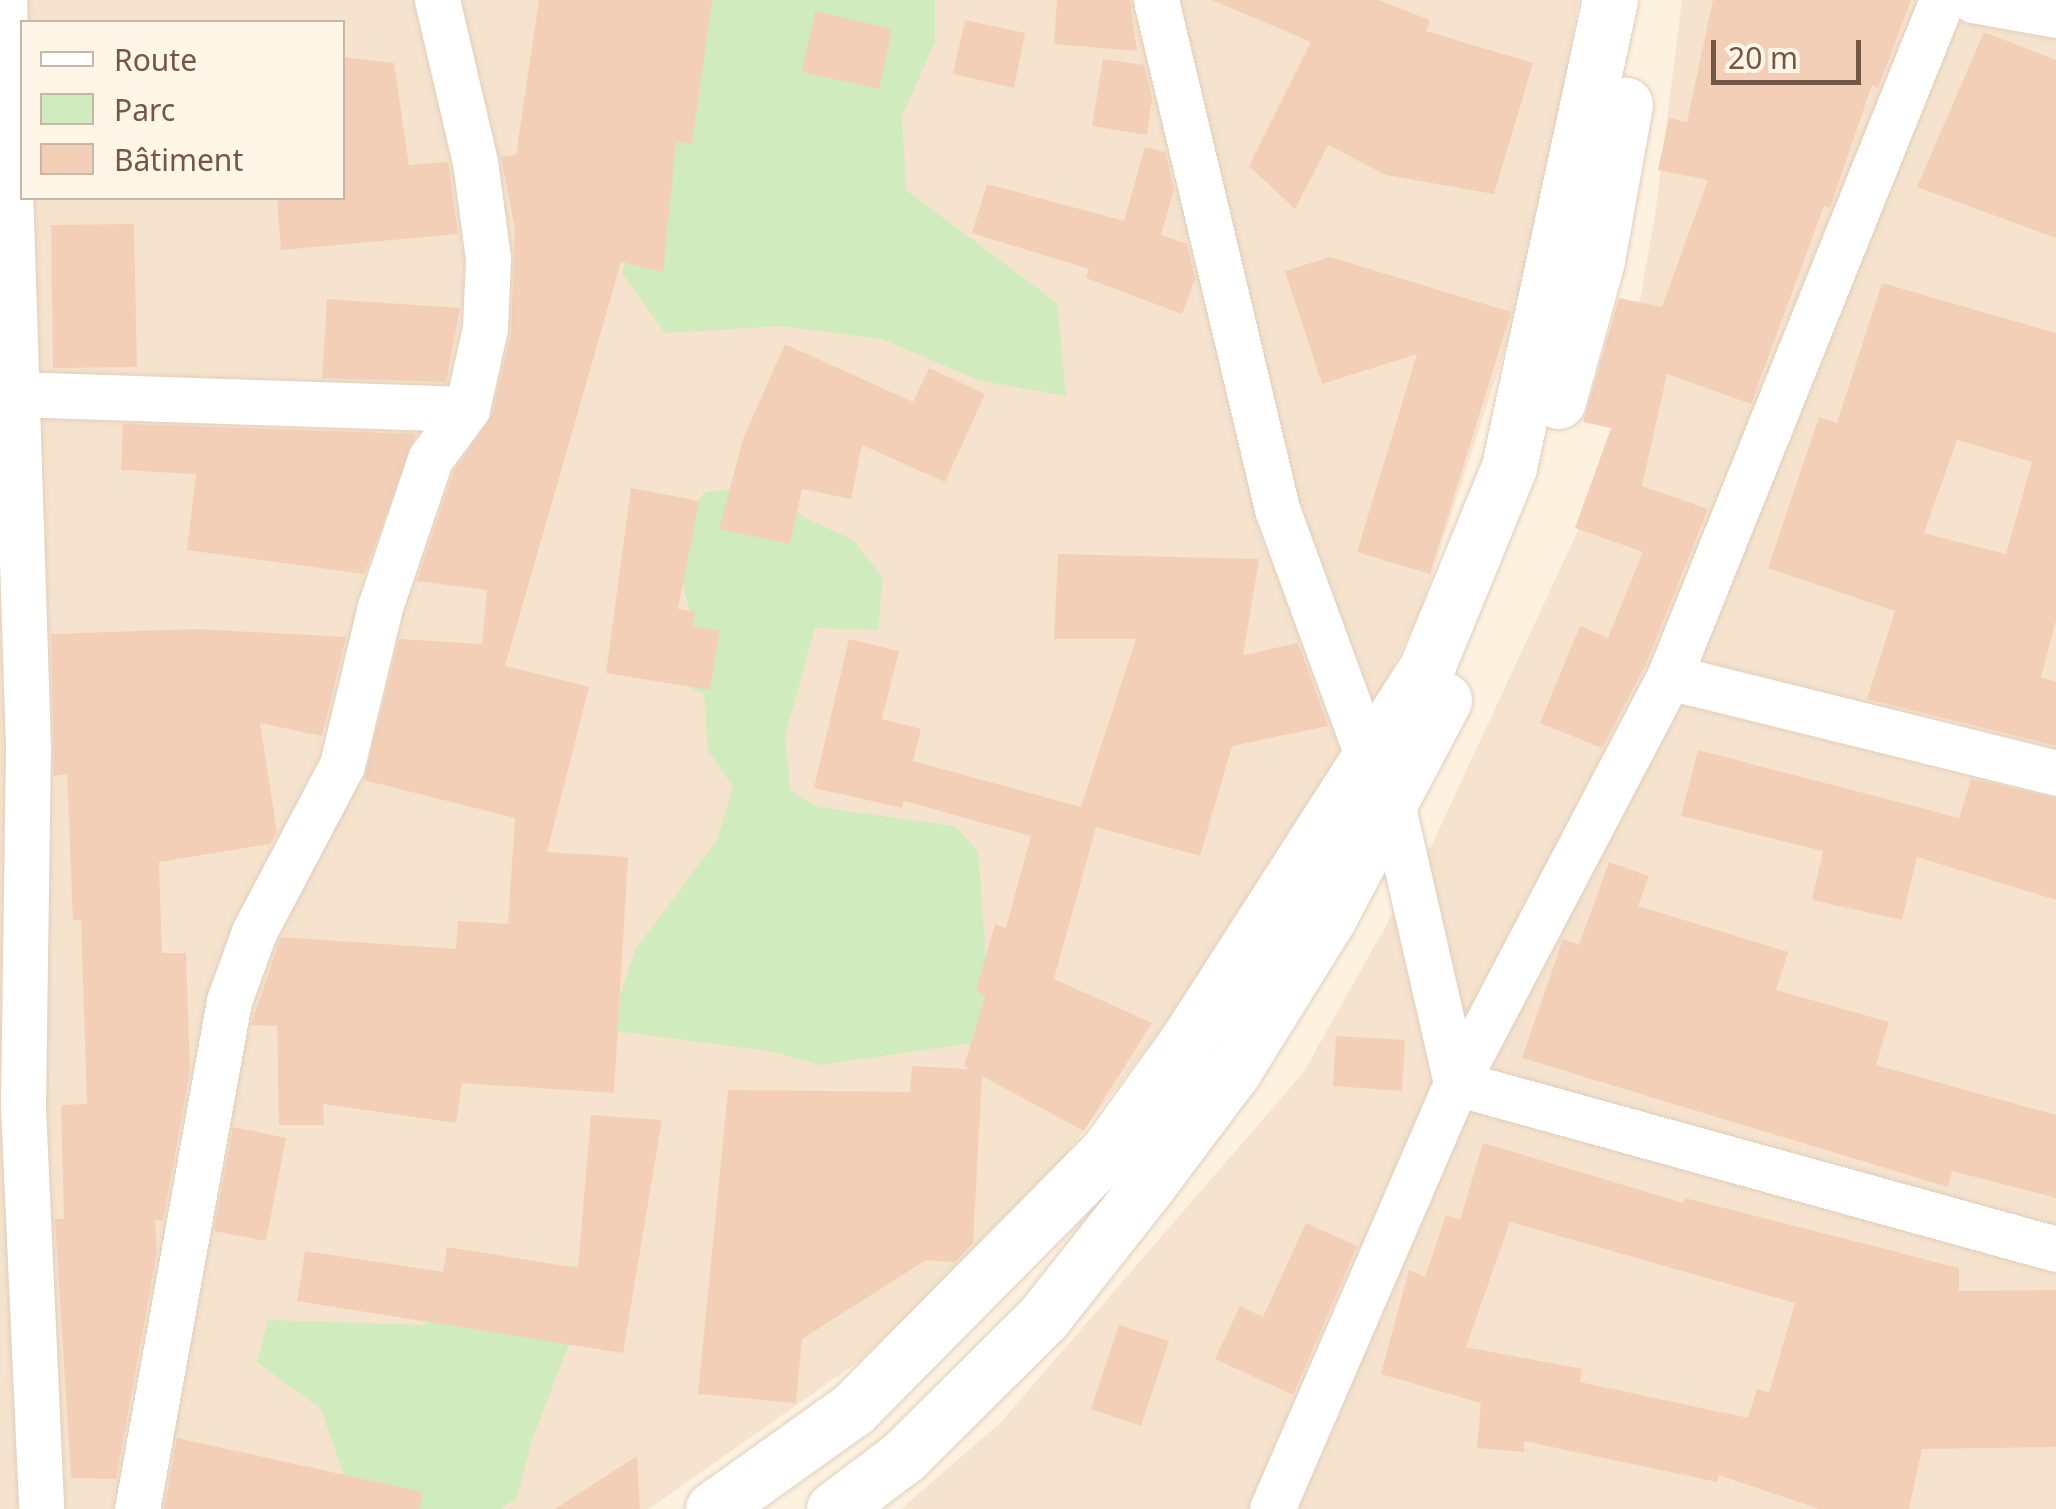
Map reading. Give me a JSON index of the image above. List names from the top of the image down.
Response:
{
  "legend": ["Route", "Parc", "Bâtiment"],
  "scale_bar": "20 m"
}
